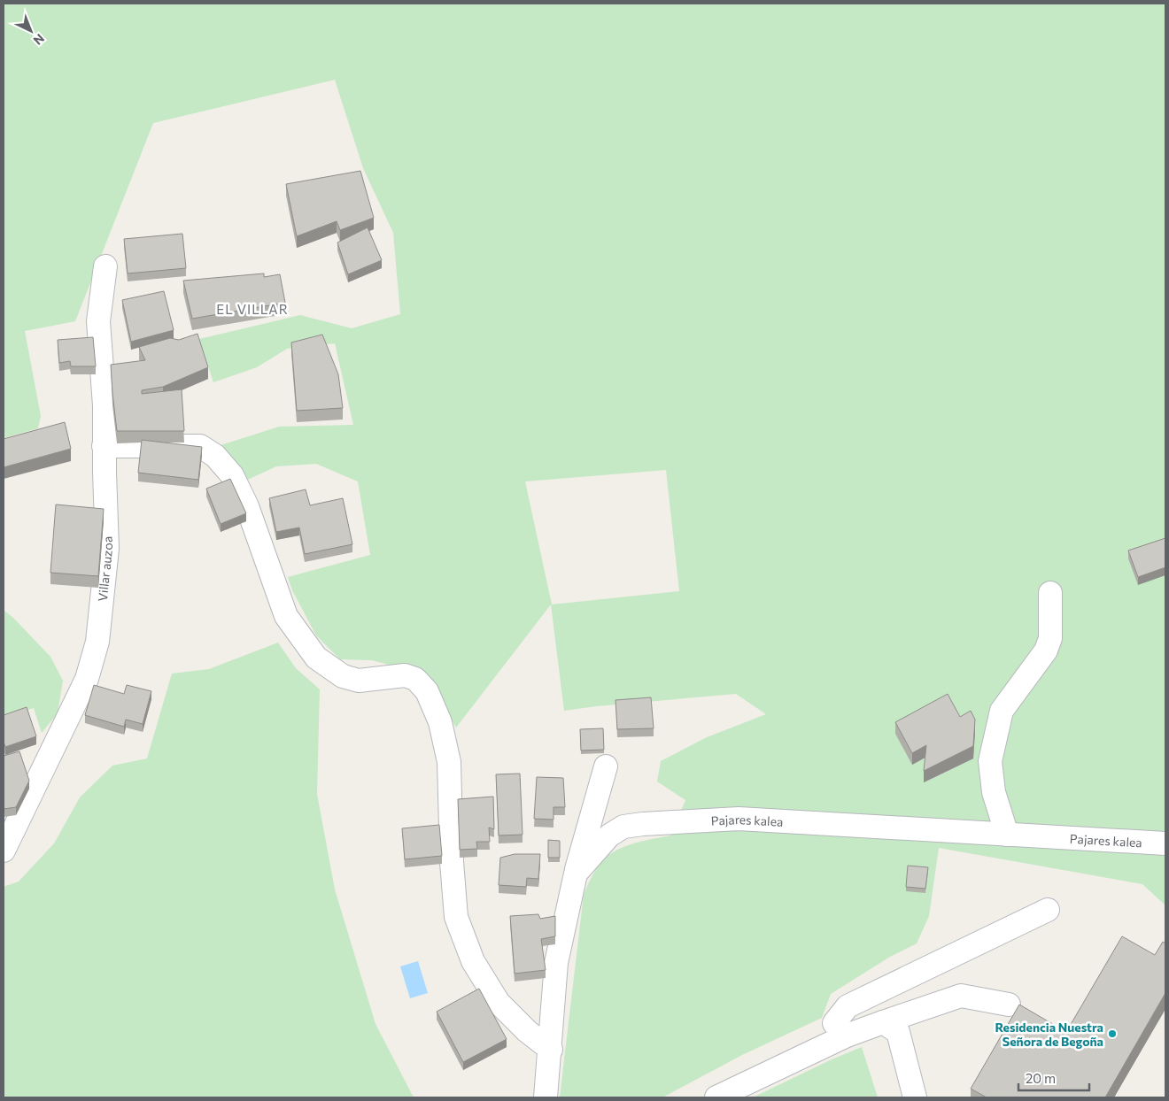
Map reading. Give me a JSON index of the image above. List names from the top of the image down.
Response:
{
  "streets": {
    "street": ["Villar auzoa", "Pajares kalea"]
  },
  "districts": ["EL VILLAR"],
  "places": ["Residencia Nuestra Señora de Begoña"],
  "scale_bar": "20 m",
  "north": "bottom right"
}
